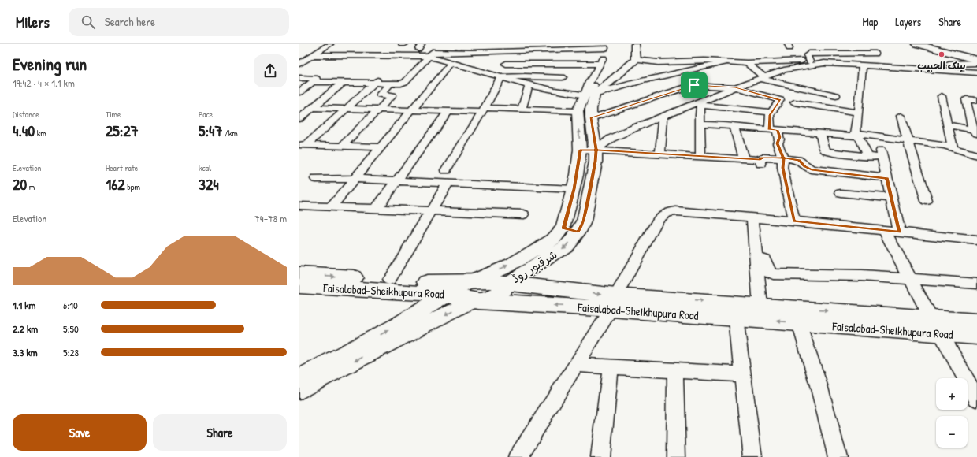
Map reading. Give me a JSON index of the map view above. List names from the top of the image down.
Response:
{
  "streets": {
    "highway": ["Faisalabad-Sheikhupura Road"],
    "main road": ["شرقپور روڈ"]
  },
  "crossings": [
    ["شرقپور روڈ", "Faisalabad-Sheikhupura Road"]
  ],
  "places": ["بينک الحبيب"],
  "page": {
    "header": "Milers",
    "search": "Search here",
    "nav": ["Map", "Layers", "Share"],
    "heading": ["Evening run", "19:42 · 4 × 1.1 km"],
    "stats": [
      ["Distance", "4.40 km"],
      ["Time", "25:27"],
      ["Pace", "5:47 /km"],
      ["Elevation", "20 m"],
      ["Heart rate", "162 bpm"],
      ["kcal", "324"]
    ],
    "chart": ["Elevation", "74–78 m"],
    "list": [
      {
        "name": "1.1 km",
        "note": "6:10"
      },
      {
        "name": "2.2 km",
        "note": "5:50"
      },
      {
        "name": "3.3 km",
        "note": "5:28"
      }
    ],
    "map_buttons": ["+", "−"],
    "buttons": ["Save", "Share"]
  }
}
